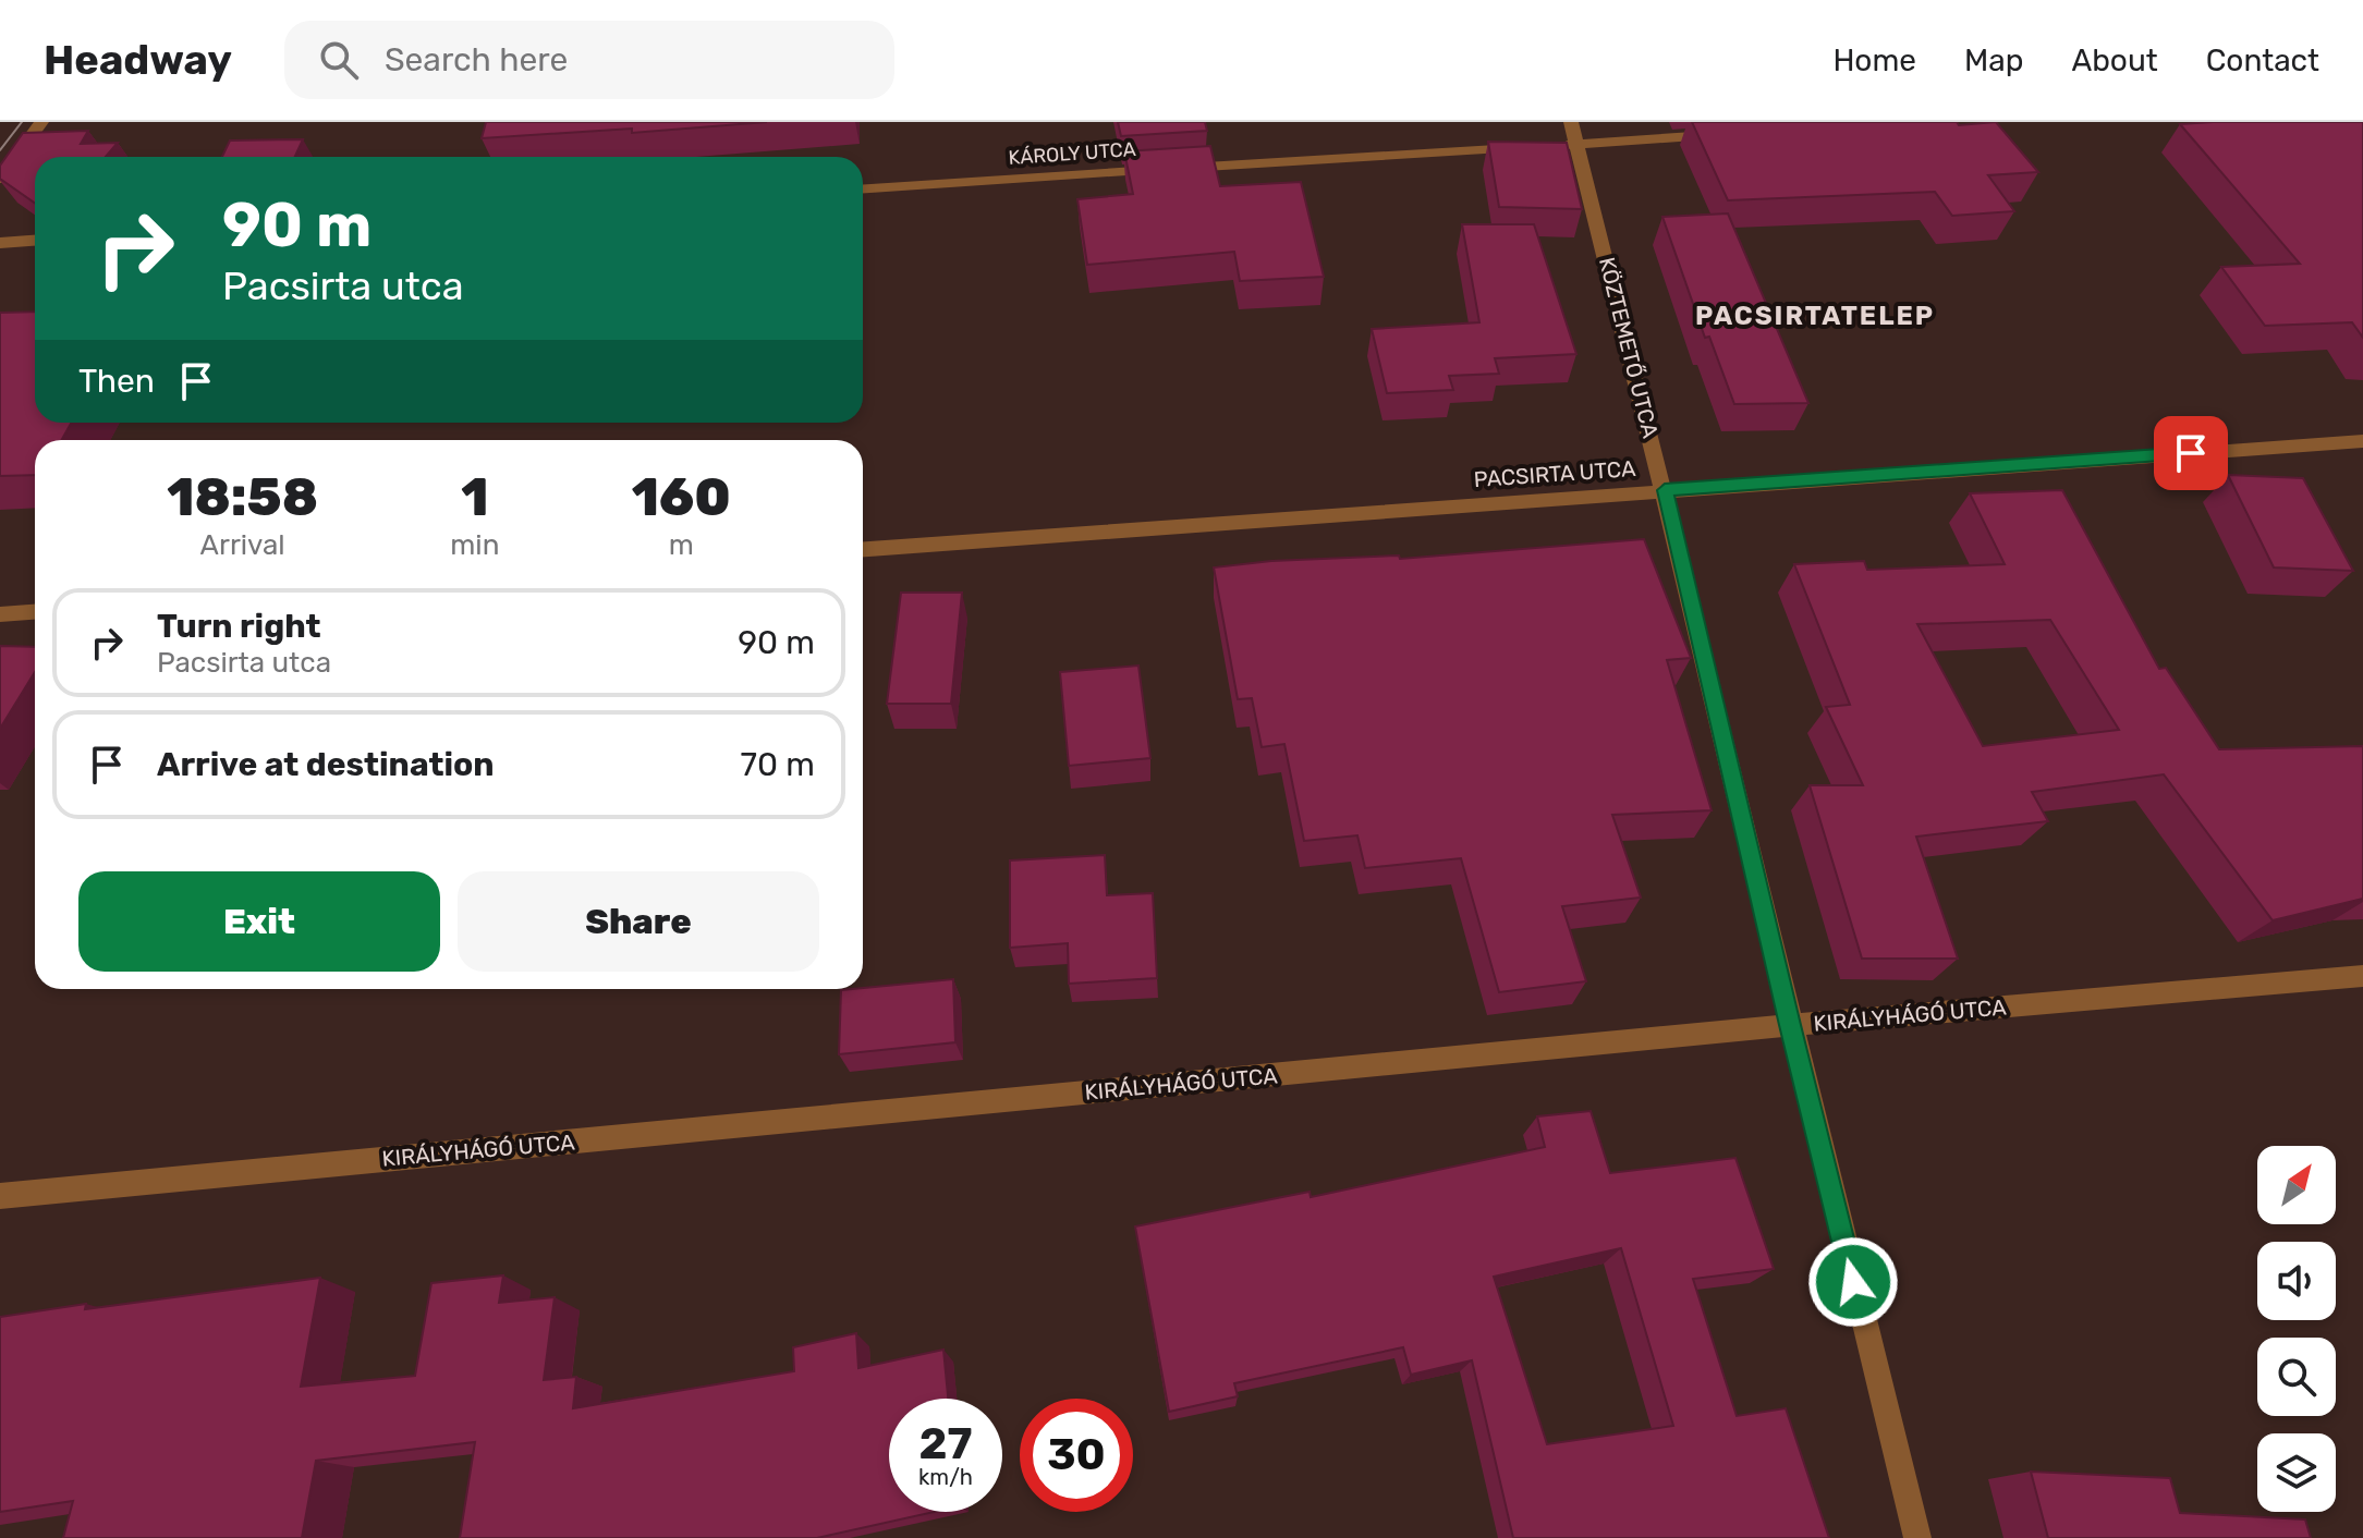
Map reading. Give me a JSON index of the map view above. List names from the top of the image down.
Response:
{
  "streets": {
    "street": [
      "KÁROLY UTCA",
      "KÖZTEMETŐ UTCA",
      "PACSIRTA UTCA",
      "KIRÁLYHÁGÓ UTCA"
    ]
  },
  "crossings": [
    ["KÖZTEMETŐ UTCA", "PACSIRTA UTCA"],
    ["KÖZTEMETŐ UTCA", "KIRÁLYHÁGÓ UTCA"]
  ],
  "districts": ["PACSIRTATELEP"],
  "north": "top right",
  "page": {
    "header": "Headway",
    "search": "Search here",
    "nav": [
      "Home",
      "Map",
      "About",
      "Contact"
    ],
    "turn": ["90 m", "Pacsirta utca"],
    "then": "Then",
    "eta": [
      "18:58",
      "Arrival",
      "1",
      "min",
      "160",
      "m"
    ],
    "list": [
      {
        "name": "Turn right",
        "note": "Pacsirta utca",
        "value": "90 m"
      },
      {
        "name": "Arrive at destination",
        "value": "70 m"
      }
    ],
    "buttons": ["Exit", "Share"],
    "speed": "27 km/h",
    "limit": "30"
  }
}
